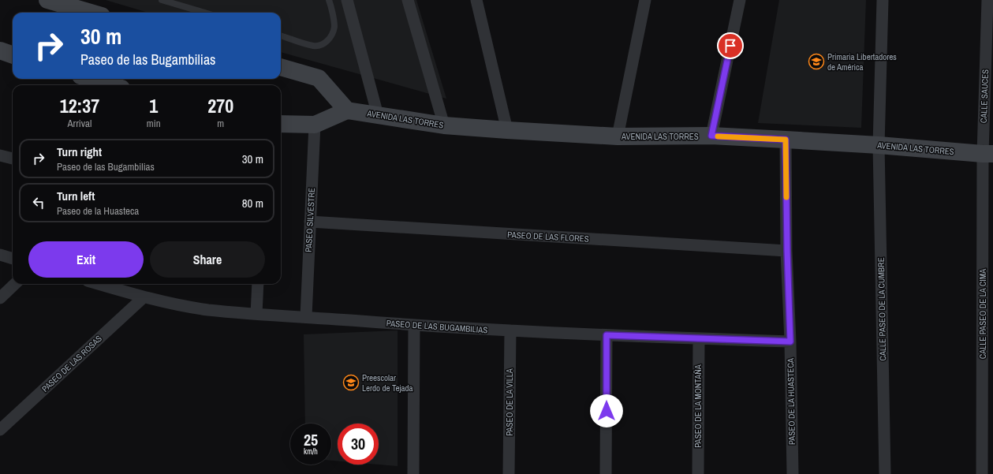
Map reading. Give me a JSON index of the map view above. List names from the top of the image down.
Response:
{
  "streets": {
    "street": [
      "CALLE SAUCES",
      "AVENIDA LAS TORRES",
      "PASEO SILVESTRE",
      "PASEO DE LAS FLORES",
      "CALLE PASEO DE LA CUMBRE",
      "CALLE PASEO DE LA CIMA",
      "PASEO DE LAS BUGAMBILIAS",
      "PASEO DE LAS ROSAS",
      "PASEO DE LA HUASTECA",
      "PASEO DE LA VILLA",
      "PASEO DE LA MONTAÑA"
    ]
  },
  "crossings": [
    ["CALLE SAUCES", "AVENIDA LAS TORRES"],
    ["CALLE SAUCES", "CALLE PASEO DE LA CIMA"],
    ["AVENIDA LAS TORRES", "CALLE PASEO DE LA CUMBRE"],
    ["AVENIDA LAS TORRES", "CALLE PASEO DE LA CIMA"],
    ["AVENIDA LAS TORRES", "PASEO DE LA HUASTECA"],
    ["PASEO SILVESTRE", "PASEO DE LAS FLORES"],
    ["PASEO SILVESTRE", "PASEO DE LAS BUGAMBILIAS"],
    ["PASEO DE LAS FLORES", "PASEO DE LA HUASTECA"],
    ["PASEO DE LAS BUGAMBILIAS", "PASEO DE LAS ROSAS"],
    ["PASEO DE LAS BUGAMBILIAS", "PASEO DE LA HUASTECA"],
    ["PASEO DE LAS BUGAMBILIAS", "PASEO DE LA VILLA"],
    ["PASEO DE LAS BUGAMBILIAS", "PASEO DE LA MONTAÑA"]
  ],
  "places": {
    "school or university": ["Primaria Libertadores de América", "Preescolar Lerdo de Tejada"]
  },
  "page": {
    "turn": ["30 m", "Paseo de las Bugambilias"],
    "eta": [
      "12:37",
      "Arrival",
      "1",
      "min",
      "270",
      "m"
    ],
    "list": [
      {
        "name": "Turn right",
        "note": "Paseo de las Bugambilias",
        "value": "30 m"
      },
      {
        "name": "Turn left",
        "note": "Paseo de la Huasteca",
        "value": "80 m"
      }
    ],
    "buttons": ["Exit", "Share"],
    "speed": "25 km/h",
    "limit": "30"
  }
}
